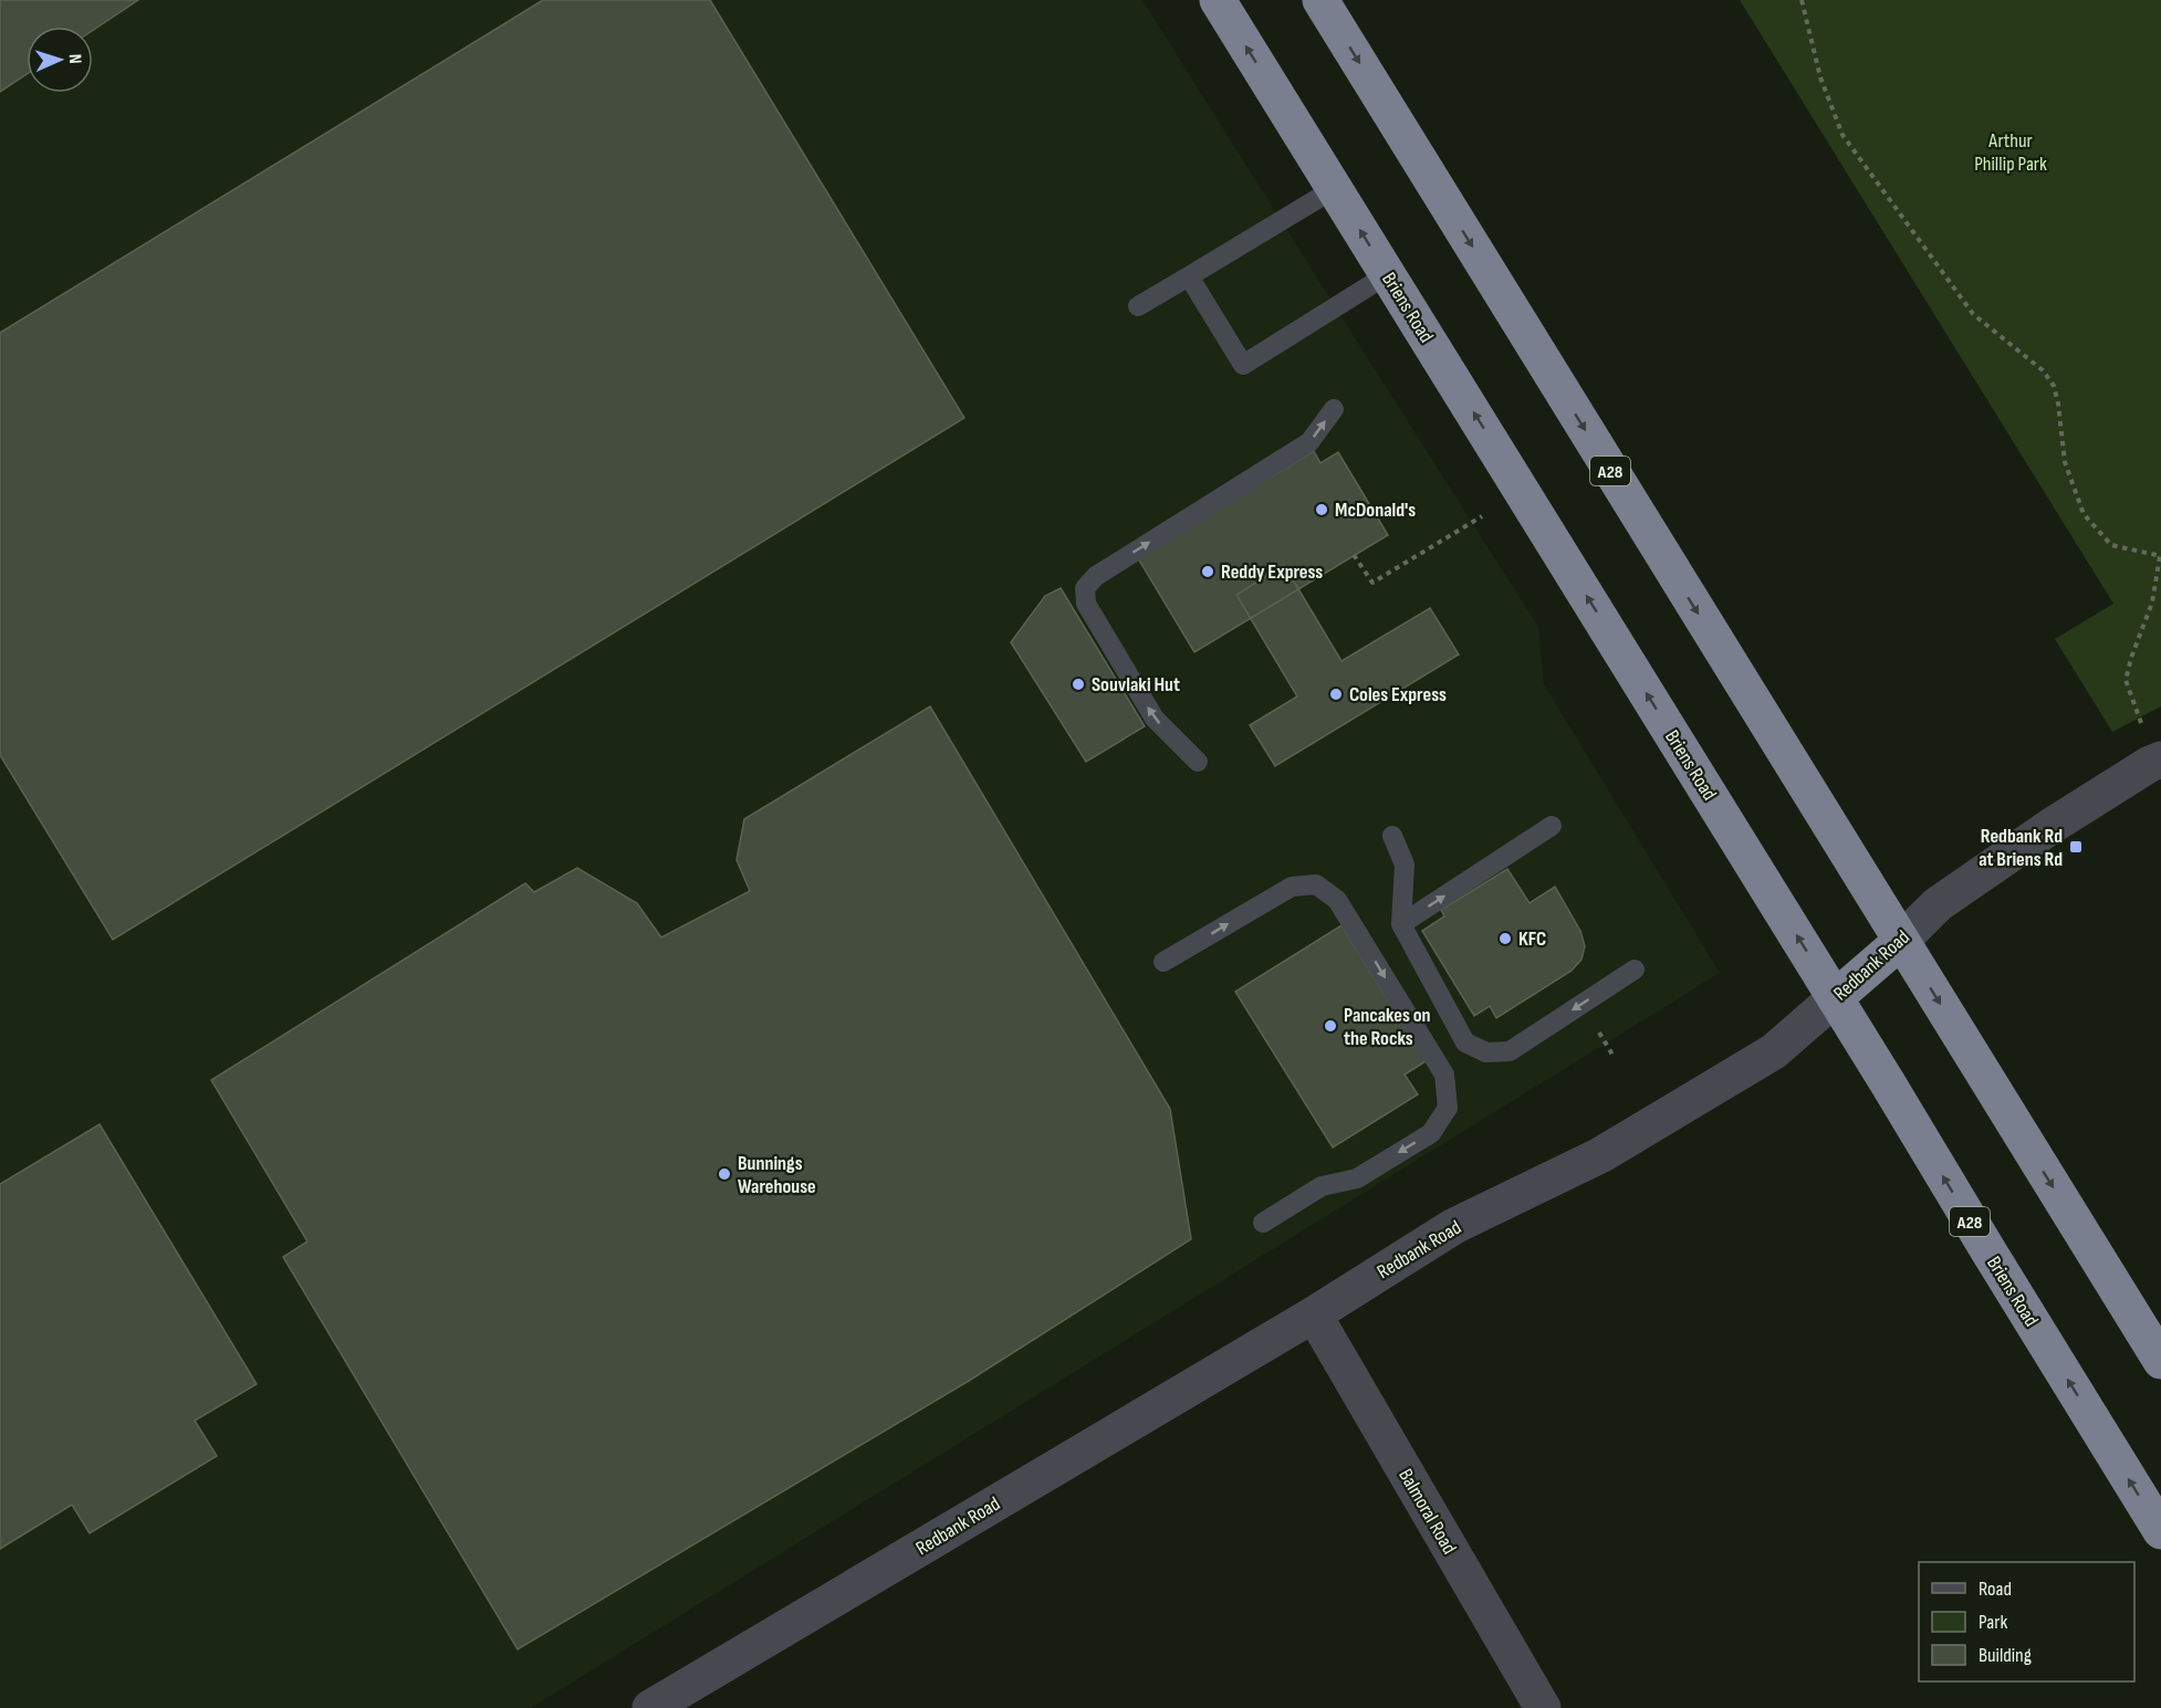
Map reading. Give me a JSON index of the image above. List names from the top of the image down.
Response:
{
  "streets": {
    "highway": ["Briens Road", "A28", "Redbank Road"],
    "street": ["Balmoral Road"]
  },
  "crossings": [
    ["Briens Road", "Redbank Road"],
    ["A28", "Redbank Road"],
    ["Redbank Road", "Balmoral Road"]
  ],
  "parks": ["Arthur Phillip Park"],
  "places": {
    "other": [
      "McDonald's",
      "Reddy Express",
      "Souvlaki Hut",
      "Coles Express",
      "KFC",
      "Pancakes on the Rocks",
      "Bunnings Warehouse"
    ],
    "transit": ["Redbank Rd at Briens Rd"]
  },
  "legend": ["Road", "Park", "Building"],
  "north": "right"
}
